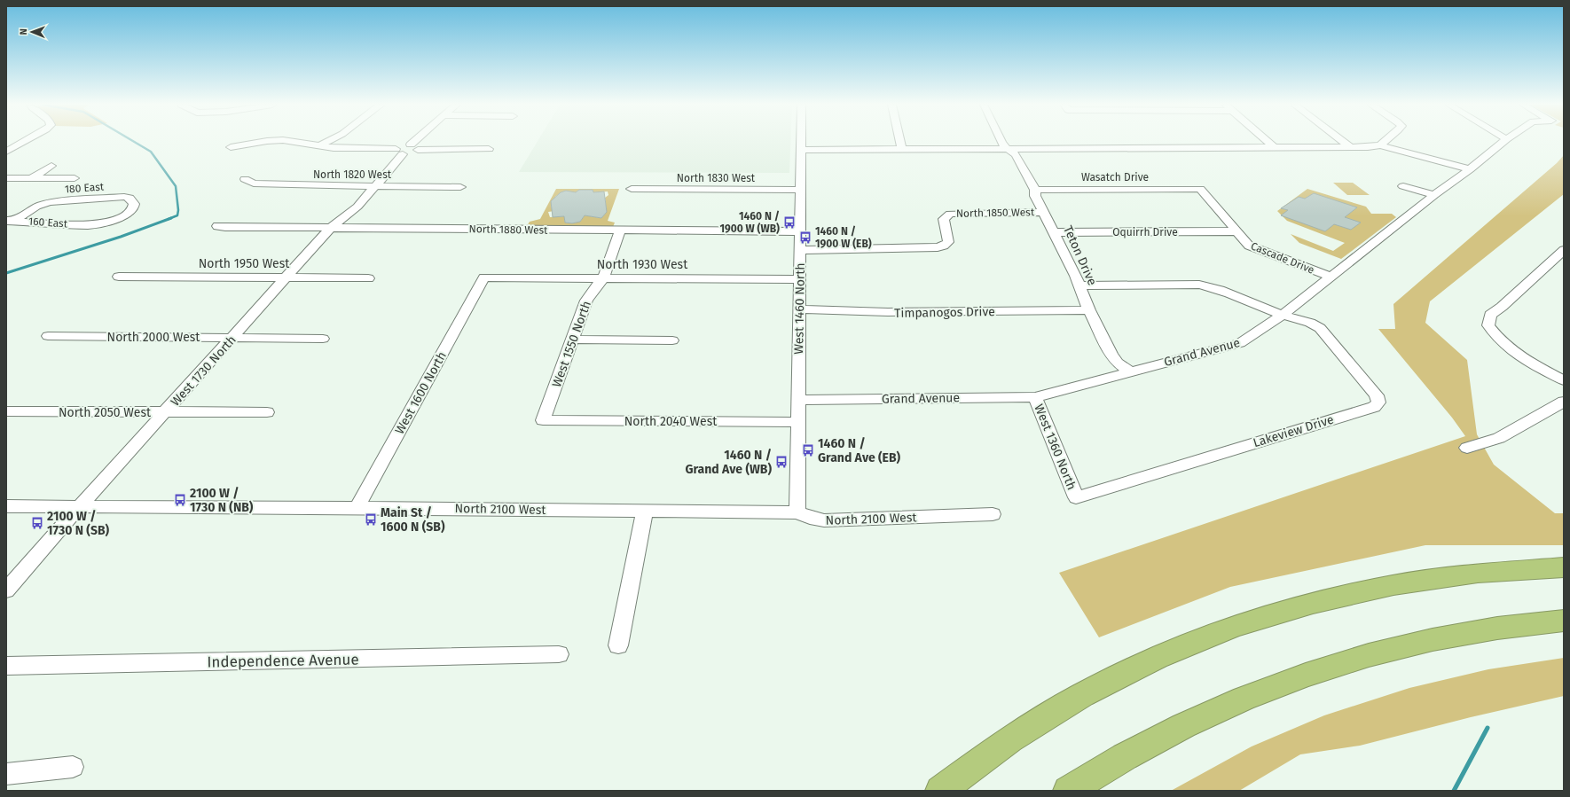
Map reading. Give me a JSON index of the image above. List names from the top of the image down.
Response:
{
  "streets": {
    "street": [
      "North 1820 West",
      "Wasatch Drive",
      "North 1830 West",
      "180 East",
      "North 1850 West",
      "160 East",
      "North 1880 West",
      "Oquirrh Drive",
      "Teton Drive",
      "Cascade Drive",
      "North 1950 West",
      "North 1930 West",
      "West 1460 North",
      "Timpanogos Drive",
      "North 2000 West",
      "West 1550 North",
      "Grand Avenue",
      "West 1730 North",
      "West 1600 North",
      "North 2050 West",
      "North 2040 West",
      "Lakeview Drive",
      "West 1360 North",
      "North 2100 West",
      "Independence Avenue"
    ]
  },
  "crossings": [
    ["North 1820 West", "West 1730 North"],
    ["Wasatch Drive", "Teton Drive"],
    ["Wasatch Drive", "Cascade Drive"],
    ["North 1830 West", "West 1460 North"],
    ["180 East", "160 East"],
    ["North 1850 West", "Teton Drive"],
    ["North 1850 West", "West 1460 North"],
    ["North 1880 West", "West 1460 North"],
    ["North 1880 West", "West 1550 North"],
    ["North 1880 West", "West 1730 North"],
    ["Oquirrh Drive", "Teton Drive"],
    ["Oquirrh Drive", "Cascade Drive"],
    ["Teton Drive", "Timpanogos Drive"],
    ["Teton Drive", "Grand Avenue"],
    ["Cascade Drive", "Grand Avenue"],
    ["North 1950 West", "West 1730 North"],
    ["North 1930 West", "West 1460 North"],
    ["North 1930 West", "West 1550 North"],
    ["North 1930 West", "West 1600 North"],
    ["West 1460 North", "Timpanogos Drive"],
    ["West 1460 North", "Grand Avenue"],
    ["West 1460 North", "North 2040 West"],
    ["West 1460 North", "North 2100 West"],
    ["North 2000 West", "West 1730 North"],
    ["West 1550 North", "North 2040 West"],
    ["Grand Avenue", "Lakeview Drive"],
    ["Grand Avenue", "West 1360 North"],
    ["West 1730 North", "North 2050 West"],
    ["West 1730 North", "North 2100 West"],
    ["West 1600 North", "North 2100 West"],
    ["Lakeview Drive", "West 1360 North"]
  ],
  "places": {
    "bus stop": [
      "1460 N / 1900 W (WB)",
      "1460 N / 1900 W (EB)",
      "1460 N / Grand Ave (EB)",
      "1460 N / Grand Ave (WB)",
      "2100 W / 1730 N (NB)",
      "Main St / 1600 N (SB)",
      "2100 W / 1730 N (SB)"
    ]
  },
  "north": "left"
}
